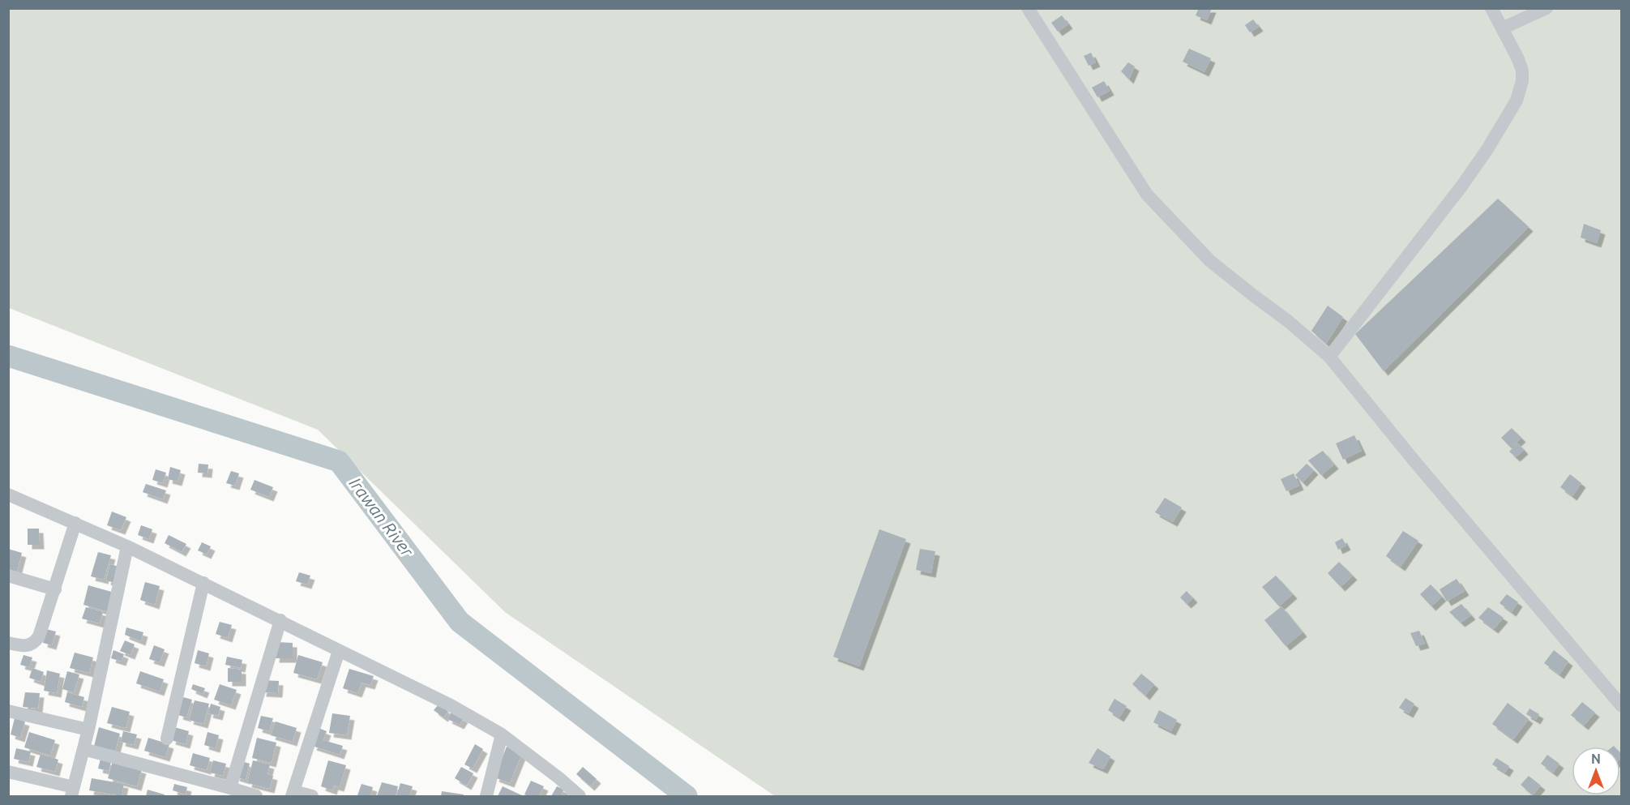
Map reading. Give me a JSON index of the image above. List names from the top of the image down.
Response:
{
  "water": ["Irawan River"],
  "north": "top"
}
